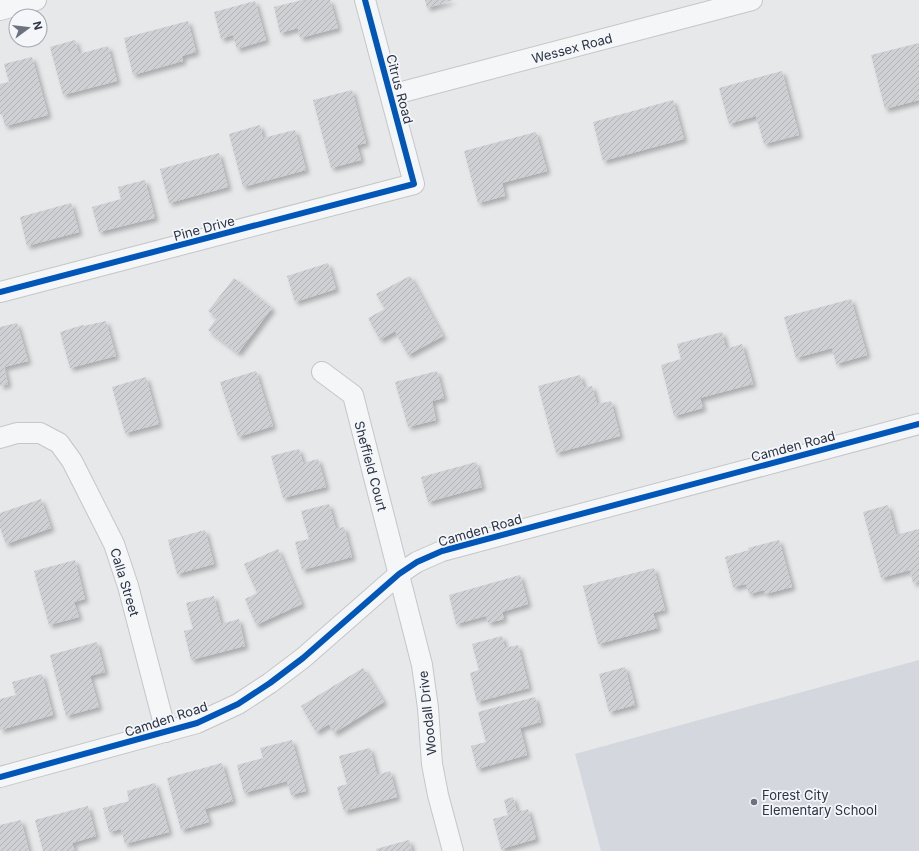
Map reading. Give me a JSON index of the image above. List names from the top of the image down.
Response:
{
  "streets": {
    "street": [
      "Wessex Road",
      "Citrus Road",
      "Pine Drive",
      "Camden Road",
      "Sheffield Court",
      "Calla Street",
      "Woodall Drive"
    ]
  },
  "crossings": [
    ["Wessex Road", "Citrus Road"],
    ["Citrus Road", "Pine Drive"],
    ["Camden Road", "Sheffield Court"],
    ["Camden Road", "Calla Street"],
    ["Camden Road", "Woodall Drive"],
    ["Sheffield Court", "Woodall Drive"]
  ],
  "places": ["Forest City Elementary School"],
  "north": "right"
}
